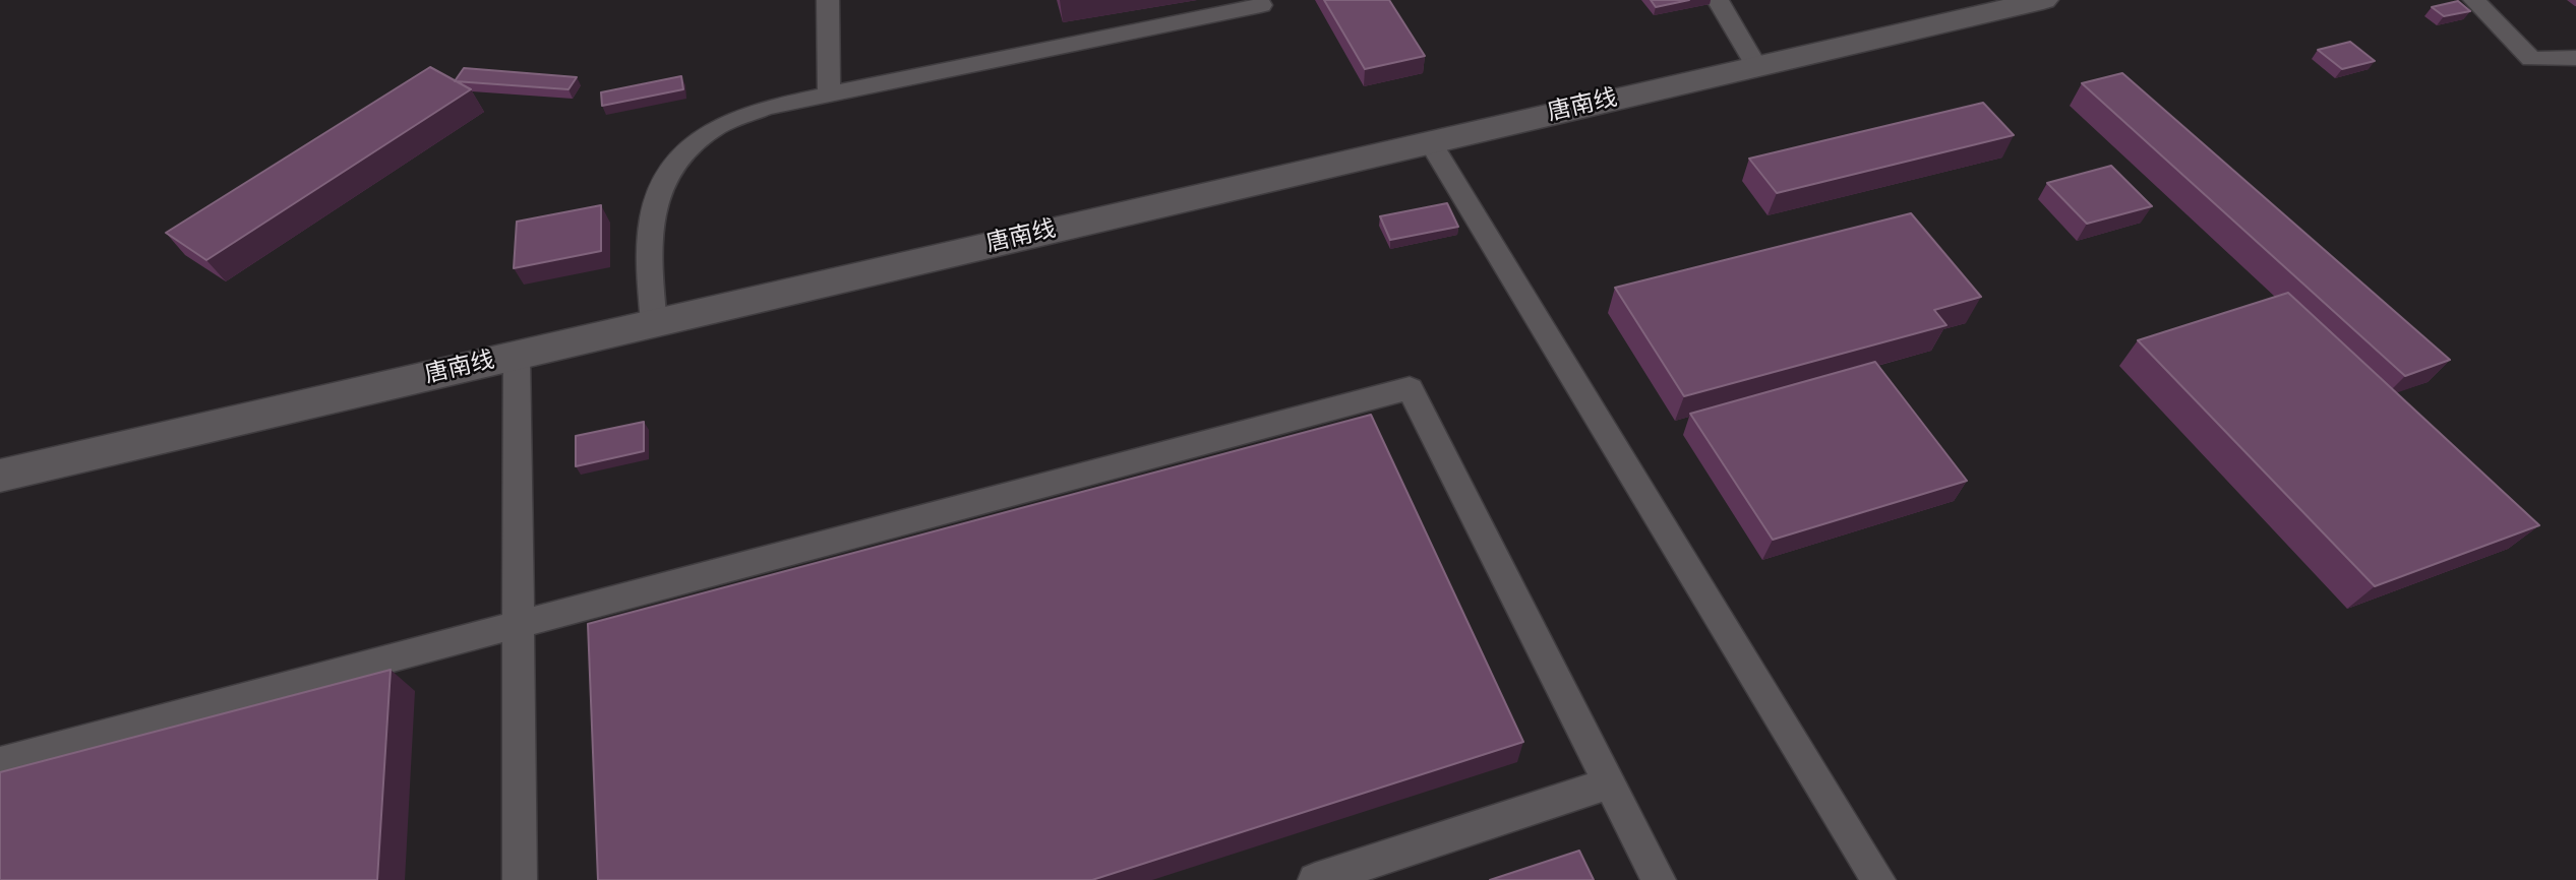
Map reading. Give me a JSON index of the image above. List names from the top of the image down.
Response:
{
  "streets": {
    "street": ["唐南线"]
  }
}
